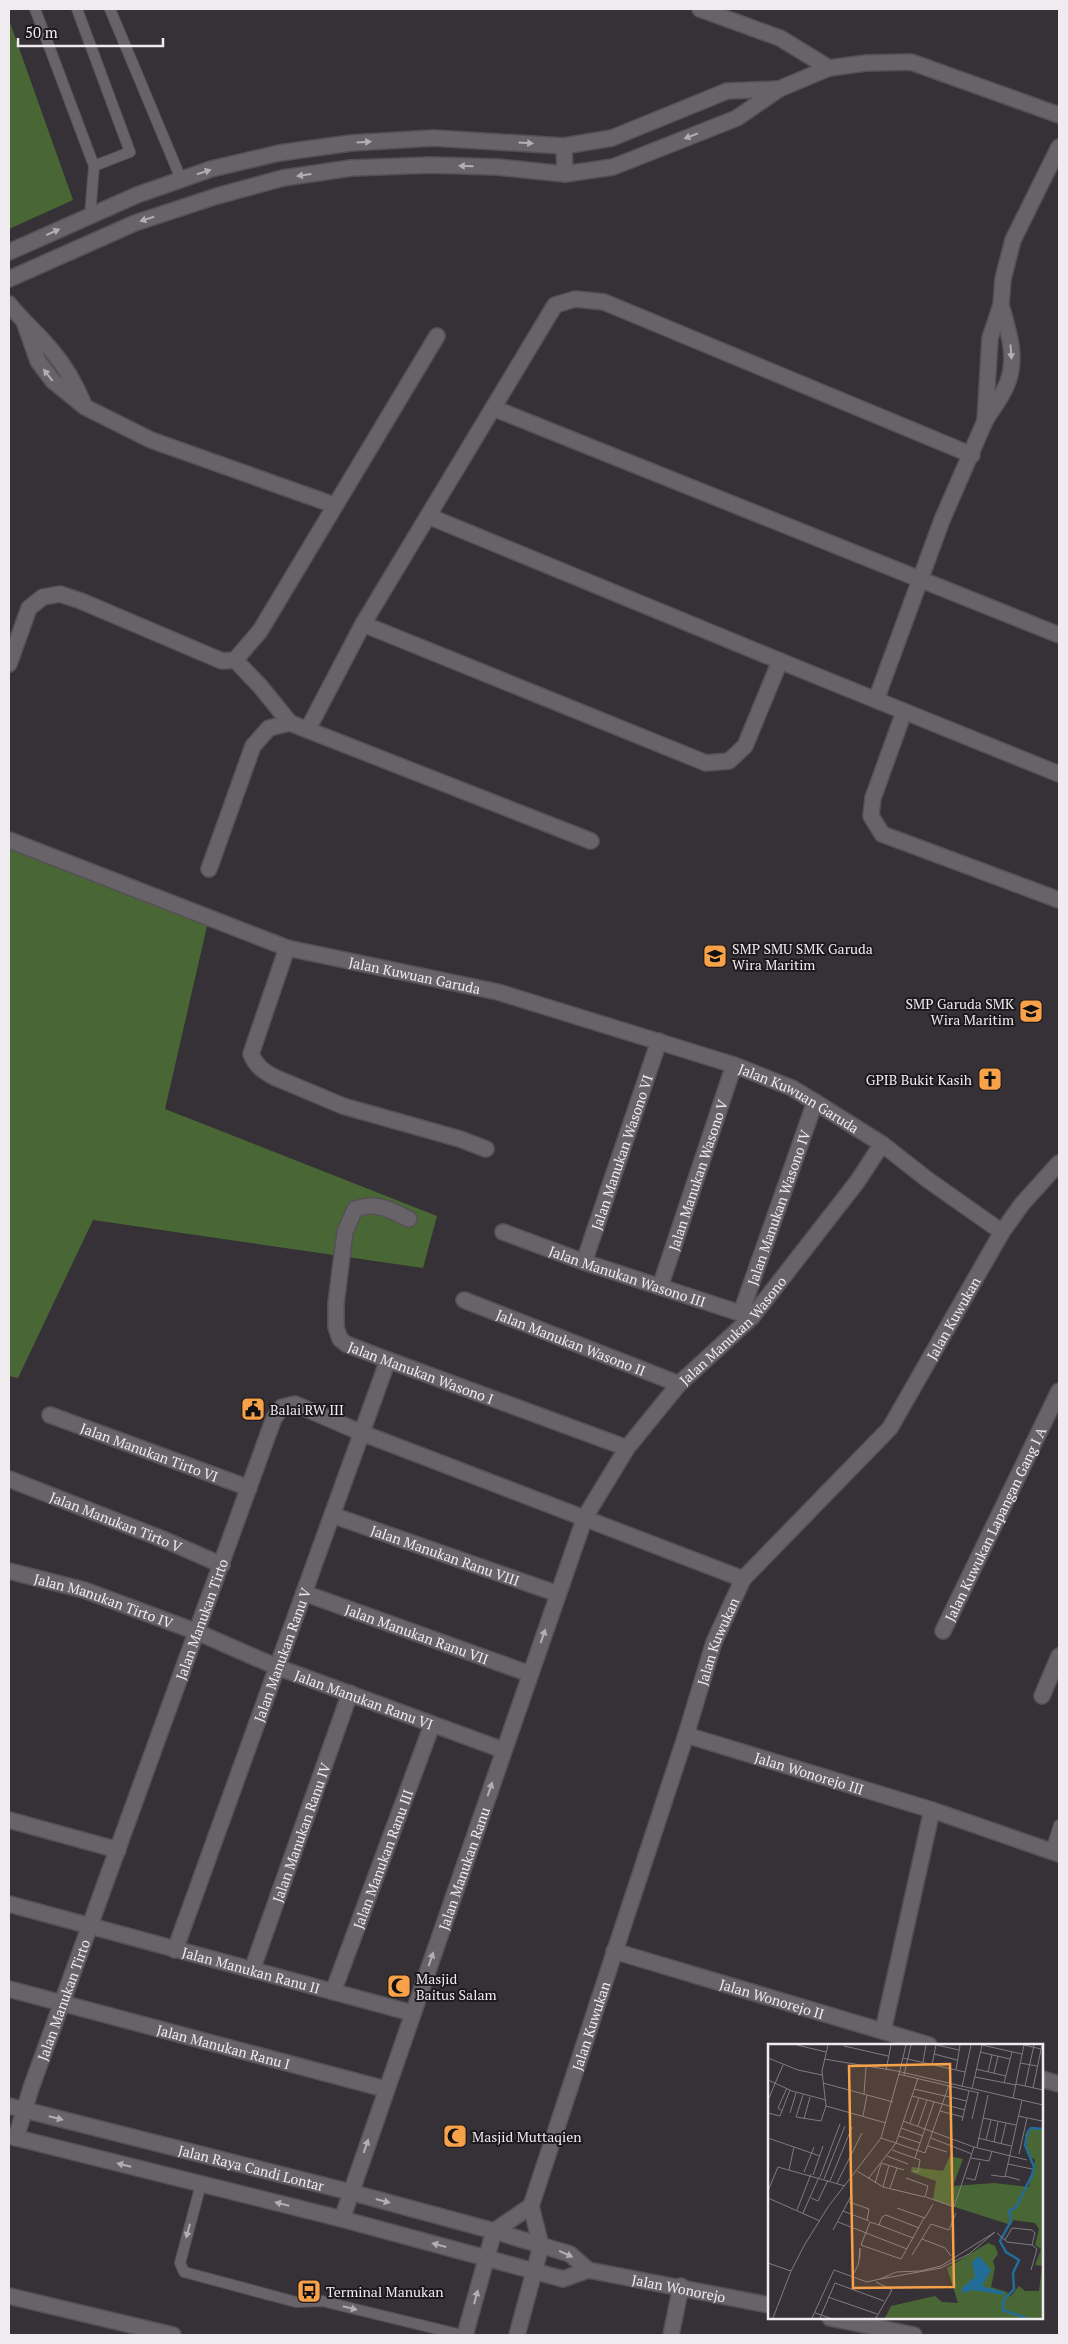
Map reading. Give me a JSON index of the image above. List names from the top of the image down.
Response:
{
  "streets": {
    "street": [
      "Jalan Kuwuan Garuda",
      "Jalan Manukan Wasono VI",
      "Jalan Manukan Wasono V",
      "Jalan Manukan Wasono IV",
      "Jalan Manukan Wasono III",
      "Jalan Kuwukan",
      "Jalan Manukan Wasono",
      "Jalan Manukan Wasono II",
      "Jalan Manukan Wasono I",
      "Jalan Manukan Tirto VI",
      "Jalan Manukan Tirto V",
      "Jalan Kuwukan Lapangan Gang I A",
      "Jalan Manukan Ranu VIII",
      "Jalan Manukan Tirto IV",
      "Jalan Manukan Tirto",
      "Jalan Manukan Ranu VII",
      "Jalan Manukan Ranu V",
      "Jalan Manukan Ranu VI",
      "Jalan Wonorejo III",
      "Jalan Manukan Ranu IV",
      "Jalan Manukan Ranu III",
      "Jalan Manukan Ranu",
      "Jalan Manukan Ranu II",
      "Jalan Wonorejo II",
      "Jalan Manukan Ranu I",
      "Jalan Raya Candi Lontar",
      "Jalan Wonorejo"
    ]
  },
  "crossings": [
    ["Jalan Kuwuan Garuda", "Jalan Manukan Wasono VI"],
    ["Jalan Kuwuan Garuda", "Jalan Manukan Wasono V"],
    ["Jalan Kuwuan Garuda", "Jalan Manukan Wasono IV"],
    ["Jalan Kuwuan Garuda", "Jalan Kuwukan"],
    ["Jalan Kuwuan Garuda", "Jalan Manukan Wasono"],
    ["Jalan Manukan Wasono VI", "Jalan Manukan Wasono III"],
    ["Jalan Manukan Wasono V", "Jalan Manukan Wasono III"],
    ["Jalan Manukan Wasono IV", "Jalan Manukan Wasono III"],
    ["Jalan Manukan Wasono IV", "Jalan Manukan Wasono"],
    ["Jalan Manukan Wasono III", "Jalan Manukan Wasono"],
    ["Jalan Kuwukan", "Jalan Manukan Tirto"],
    ["Jalan Kuwukan", "Jalan Wonorejo III"],
    ["Jalan Kuwukan", "Jalan Wonorejo II"],
    ["Jalan Manukan Wasono", "Jalan Manukan Wasono II"],
    ["Jalan Manukan Wasono", "Jalan Manukan Wasono I"],
    ["Jalan Manukan Wasono", "Jalan Manukan Tirto"],
    ["Jalan Manukan Wasono", "Jalan Manukan Ranu"],
    ["Jalan Manukan Wasono I", "Jalan Manukan Ranu V"],
    ["Jalan Manukan Tirto VI", "Jalan Manukan Tirto"],
    ["Jalan Manukan Tirto V", "Jalan Manukan Tirto"],
    ["Jalan Manukan Ranu VIII", "Jalan Manukan Ranu V"],
    ["Jalan Manukan Ranu VIII", "Jalan Manukan Ranu"],
    ["Jalan Manukan Tirto IV", "Jalan Manukan Tirto"],
    ["Jalan Manukan Tirto IV", "Jalan Manukan Ranu VI"],
    ["Jalan Manukan Tirto", "Jalan Manukan Ranu V"],
    ["Jalan Manukan Tirto", "Jalan Manukan Ranu VI"],
    ["Jalan Manukan Tirto", "Jalan Manukan Ranu"],
    ["Jalan Manukan Tirto", "Jalan Manukan Ranu II"],
    ["Jalan Manukan Tirto", "Jalan Manukan Ranu I"],
    ["Jalan Manukan Tirto", "Jalan Raya Candi Lontar"],
    ["Jalan Manukan Ranu VII", "Jalan Manukan Ranu V"],
    ["Jalan Manukan Ranu VII", "Jalan Manukan Ranu"],
    ["Jalan Manukan Ranu V", "Jalan Manukan Ranu VI"],
    ["Jalan Manukan Ranu V", "Jalan Manukan Ranu II"],
    ["Jalan Manukan Ranu VI", "Jalan Manukan Ranu IV"],
    ["Jalan Manukan Ranu VI", "Jalan Manukan Ranu III"],
    ["Jalan Manukan Ranu VI", "Jalan Manukan Ranu"],
    ["Jalan Manukan Ranu IV", "Jalan Manukan Ranu II"],
    ["Jalan Manukan Ranu III", "Jalan Manukan Ranu II"],
    ["Jalan Manukan Ranu", "Jalan Manukan Ranu II"],
    ["Jalan Manukan Ranu", "Jalan Manukan Ranu I"],
    ["Jalan Manukan Ranu", "Jalan Raya Candi Lontar"],
    ["Jalan Raya Candi Lontar", "Jalan Wonorejo"]
  ],
  "one_way": ["Jalan Manukan Ranu"],
  "places": {
    "school or university": ["SMP SMU SMK Garuda Wira Maritim", "SMP Garuda SMK Wira Maritim"],
    "church": ["GPIB Bukit Kasih"],
    "public building": ["Balai RW III"],
    "mosque": ["Masjid Baitus Salam", "Masjid Muttaqien"],
    "bus stop": ["Terminal Manukan"]
  },
  "scale_bar": "50 m"
}
